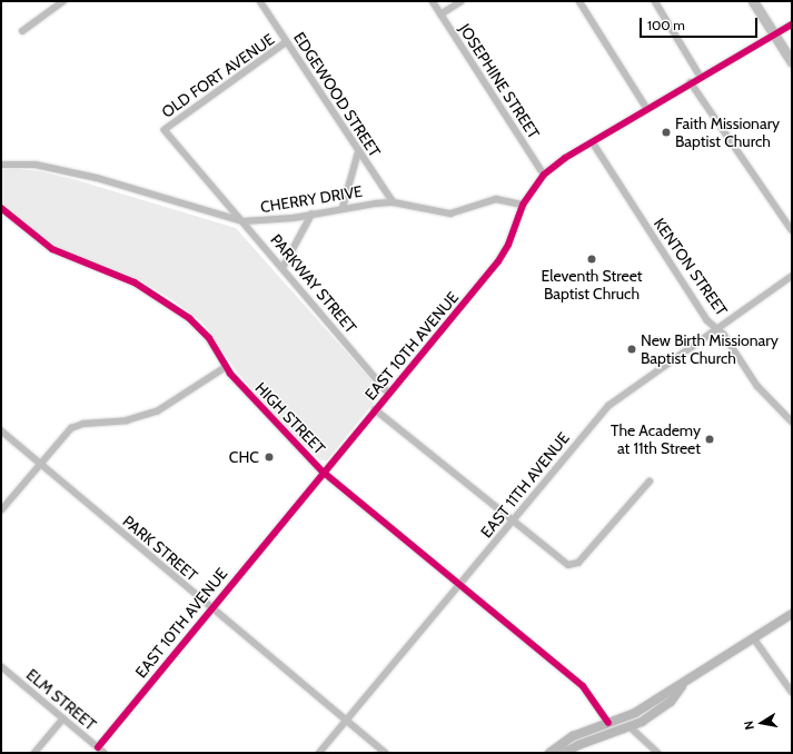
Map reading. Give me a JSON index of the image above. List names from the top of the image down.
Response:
{
  "streets": {
    "street": [
      "OLD FORT AVENUE",
      "JOSEPHINE STREET",
      "EDGEWOOD STREET",
      "CHERRY DRIVE",
      "KENTON STREET",
      "PARKWAY STREET",
      "EAST 10TH AVENUE",
      "HIGH STREET",
      "EAST 11TH AVENUE",
      "PARK STREET",
      "ELM STREET"
    ]
  },
  "crossings": [
    ["OLD FORT AVENUE", "EDGEWOOD STREET"],
    ["OLD FORT AVENUE", "PARKWAY STREET"],
    ["JOSEPHINE STREET", "EAST 10TH AVENUE"],
    ["EDGEWOOD STREET", "CHERRY DRIVE"],
    ["CHERRY DRIVE", "PARKWAY STREET"],
    ["CHERRY DRIVE", "EAST 10TH AVENUE"],
    ["KENTON STREET", "EAST 10TH AVENUE"],
    ["KENTON STREET", "EAST 11TH AVENUE"],
    ["PARKWAY STREET", "EAST 10TH AVENUE"],
    ["EAST 10TH AVENUE", "HIGH STREET"],
    ["EAST 10TH AVENUE", "PARK STREET"],
    ["EAST 10TH AVENUE", "ELM STREET"],
    ["HIGH STREET", "EAST 11TH AVENUE"],
    ["EAST 11TH AVENUE", "PARK STREET"]
  ],
  "places": [
    "Faith Missionary Baptist Church",
    "Eleventh Street Baptist Chruch",
    "New Birth Missionary Baptist Church",
    "The Academy at 11th Street",
    "CHC"
  ],
  "scale_bar": "100 m",
  "north": "left"
}
